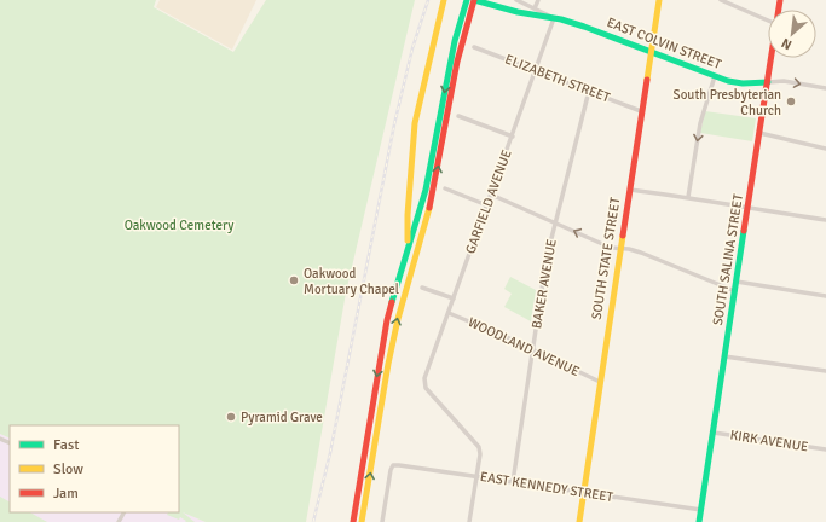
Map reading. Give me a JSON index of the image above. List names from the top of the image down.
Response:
{
  "streets": {
    "main road": ["EAST COLVIN STREET", "SOUTH STATE STREET", "SOUTH SALINA STREET"],
    "street": [
      "ELIZABETH STREET",
      "GARFIELD AVENUE",
      "BAKER AVENUE",
      "WOODLAND AVENUE",
      "KIRK AVENUE",
      "EAST KENNEDY STREET"
    ]
  },
  "crossings": [
    ["EAST COLVIN STREET", "GARFIELD AVENUE"],
    ["EAST COLVIN STREET", "SOUTH STATE STREET"],
    ["EAST COLVIN STREET", "SOUTH SALINA STREET"],
    ["ELIZABETH STREET", "GARFIELD AVENUE"],
    ["ELIZABETH STREET", "SOUTH STATE STREET"],
    ["ELIZABETH STREET", "BAKER AVENUE"],
    ["GARFIELD AVENUE", "WOODLAND AVENUE"],
    ["GARFIELD AVENUE", "EAST KENNEDY STREET"],
    ["SOUTH STATE STREET", "WOODLAND AVENUE"],
    ["SOUTH STATE STREET", "EAST KENNEDY STREET"],
    ["SOUTH SALINA STREET", "KIRK AVENUE"],
    ["SOUTH SALINA STREET", "EAST KENNEDY STREET"],
    ["BAKER AVENUE", "WOODLAND AVENUE"],
    ["BAKER AVENUE", "EAST KENNEDY STREET"]
  ],
  "parks": ["Oakwood Cemetery"],
  "places": ["South Presbyterian Church", "Oakwood Mortuary Chapel", "Pyramid Grave"],
  "legend": ["Fast", "Slow", "Jam"],
  "north": "bottom left"
}
